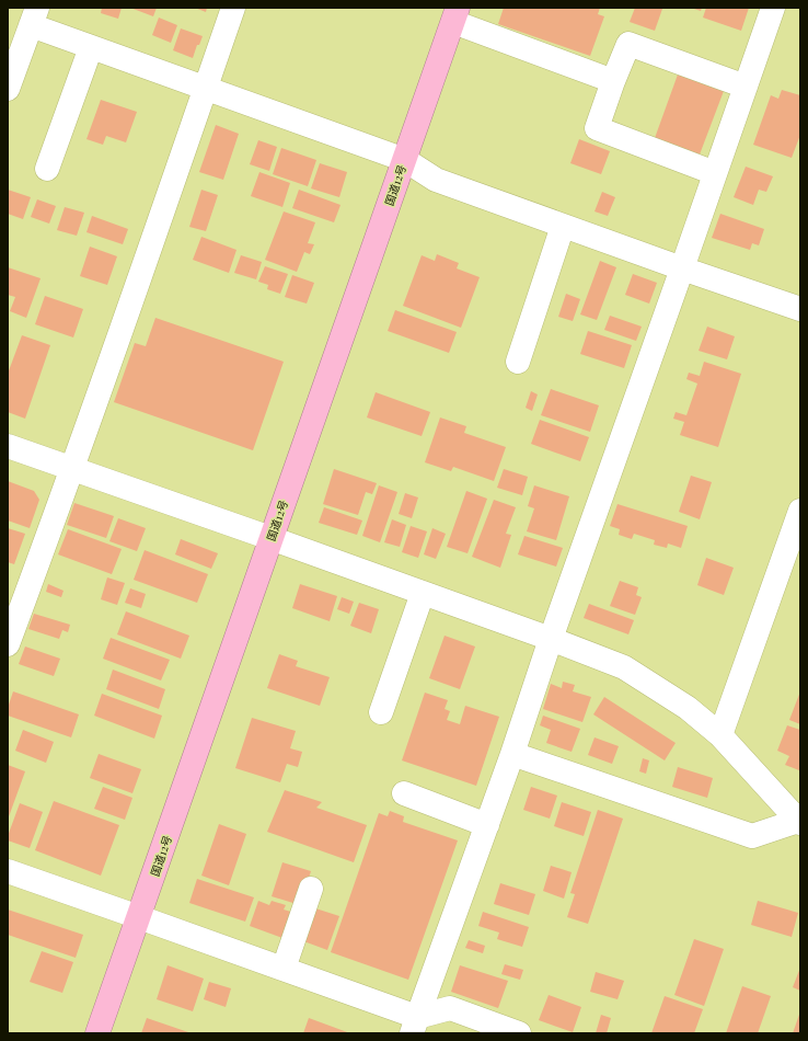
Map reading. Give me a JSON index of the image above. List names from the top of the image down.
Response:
{
  "streets": {
    "highway": ["国道12号"]
  }
}
